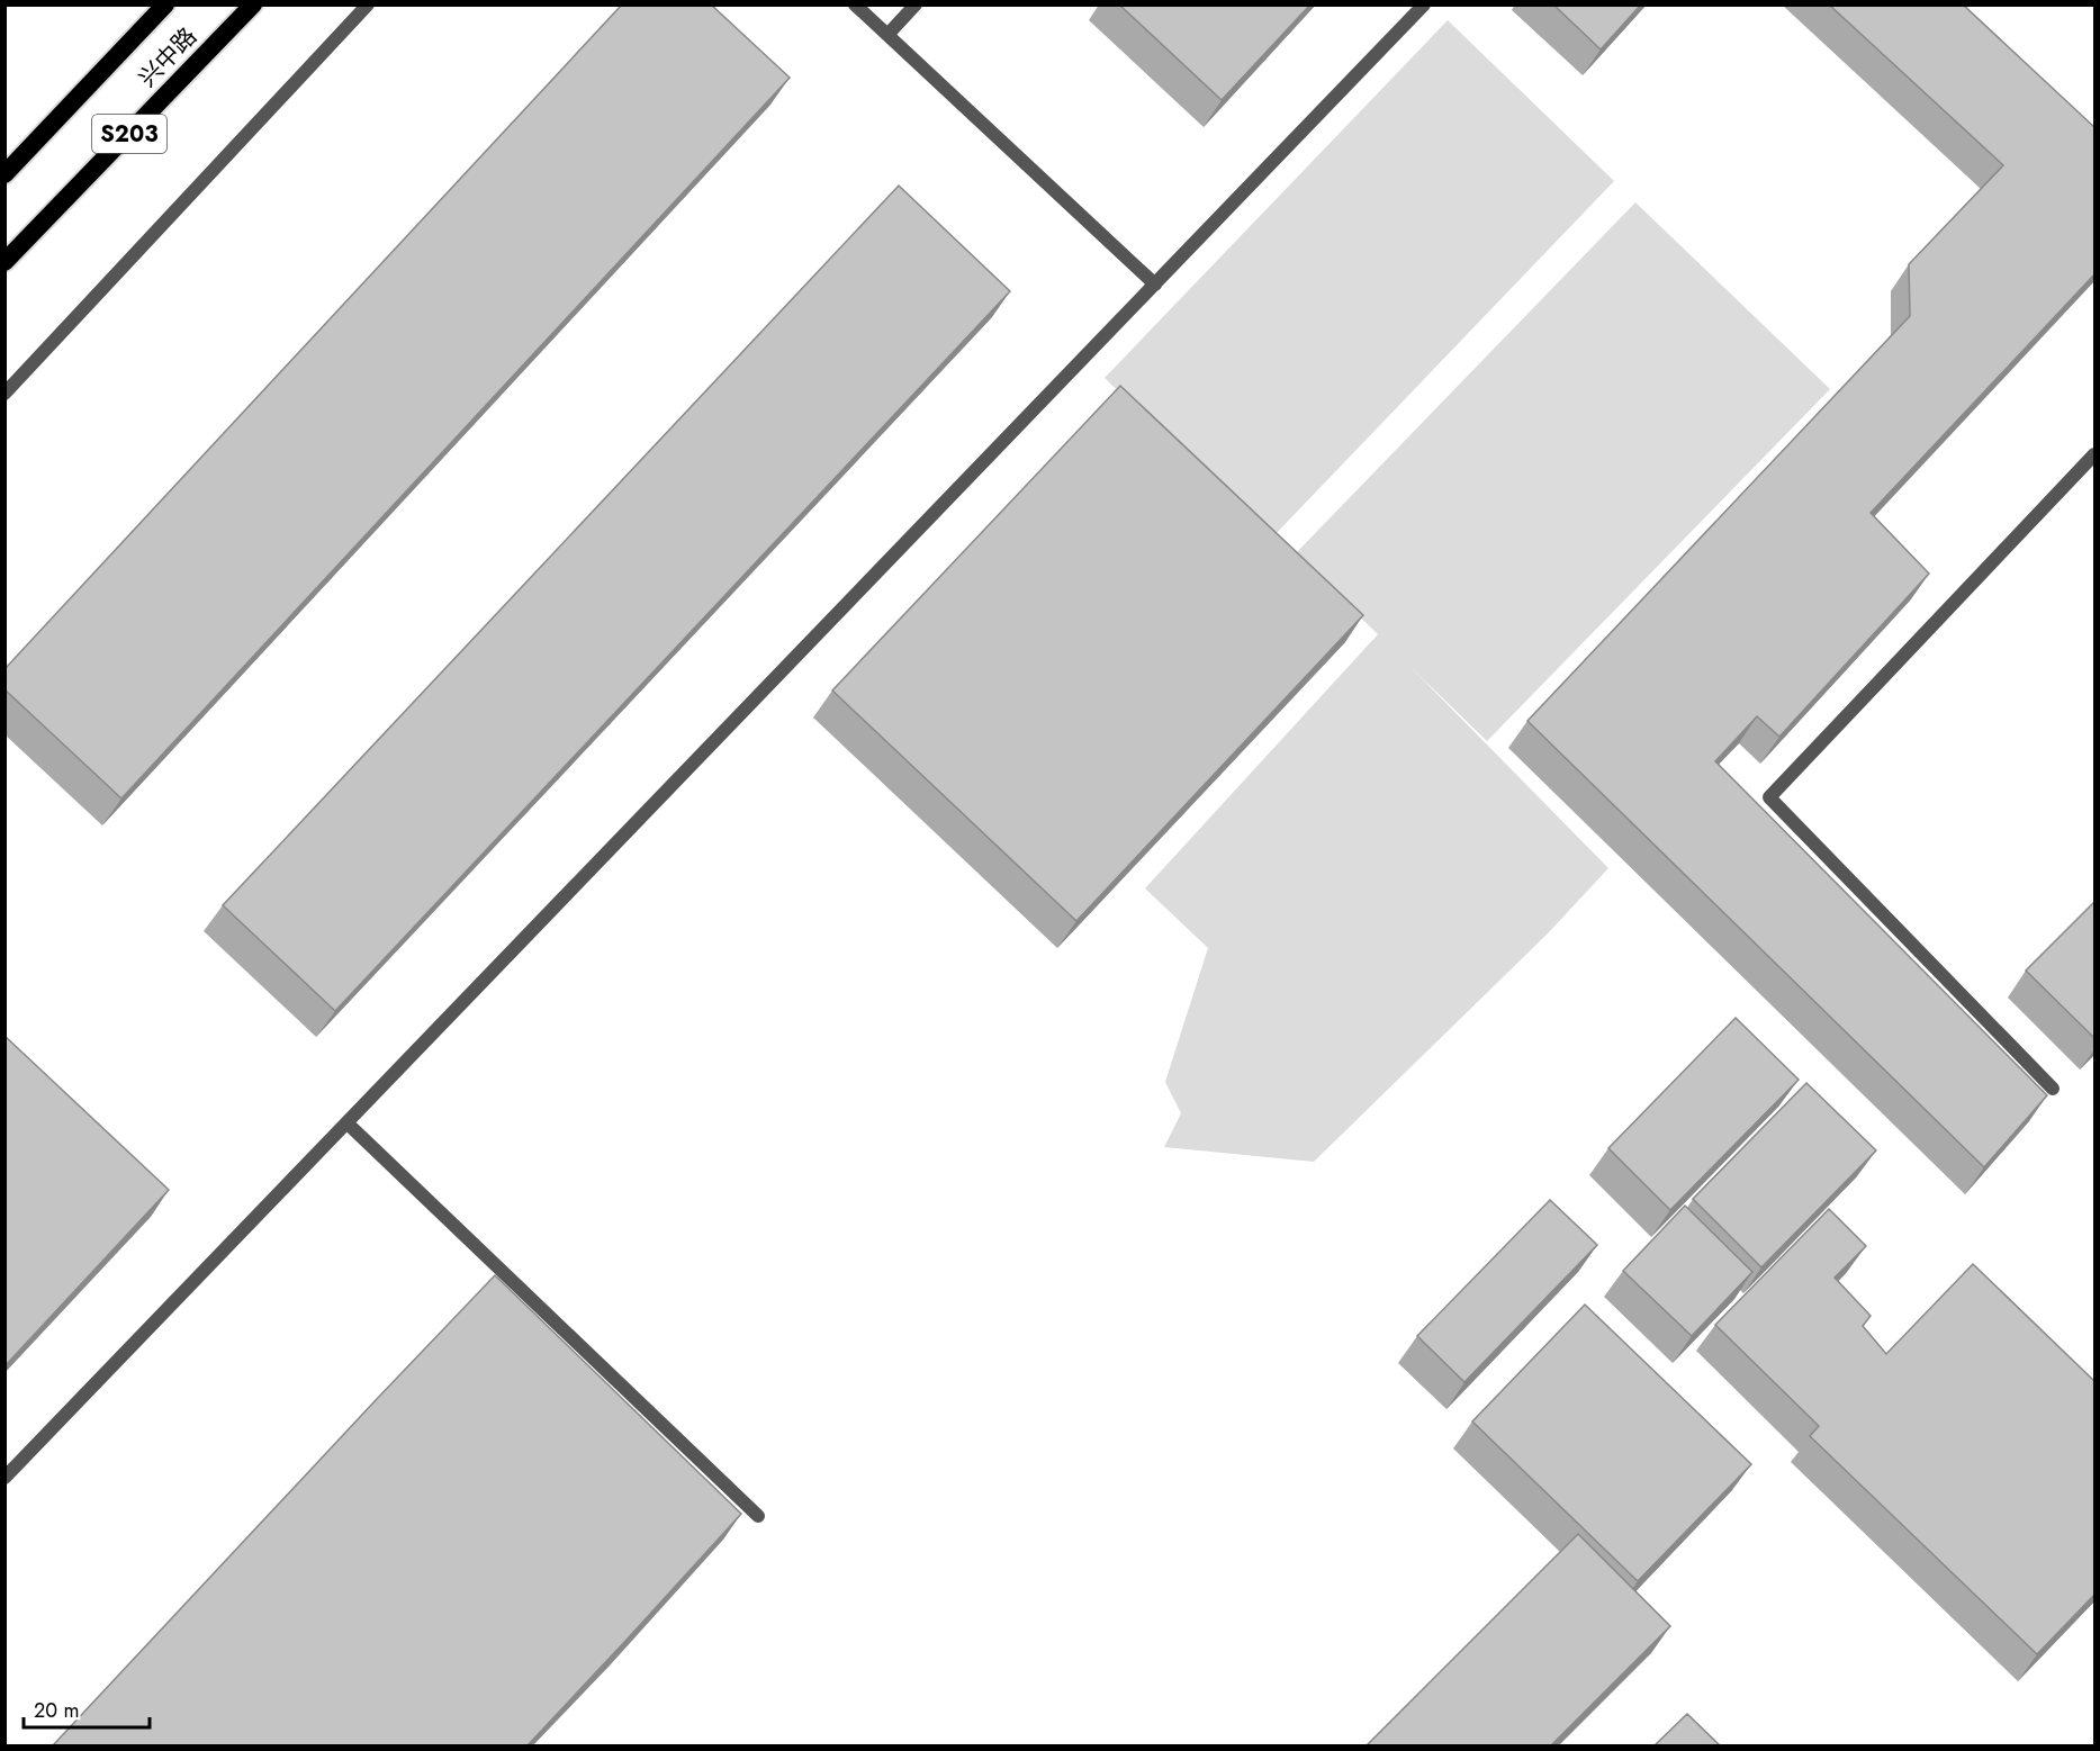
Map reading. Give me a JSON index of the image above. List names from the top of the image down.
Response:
{
  "streets": {
    "highway": ["兴中路", "S203"]
  },
  "scale_bar": "20 m"
}
